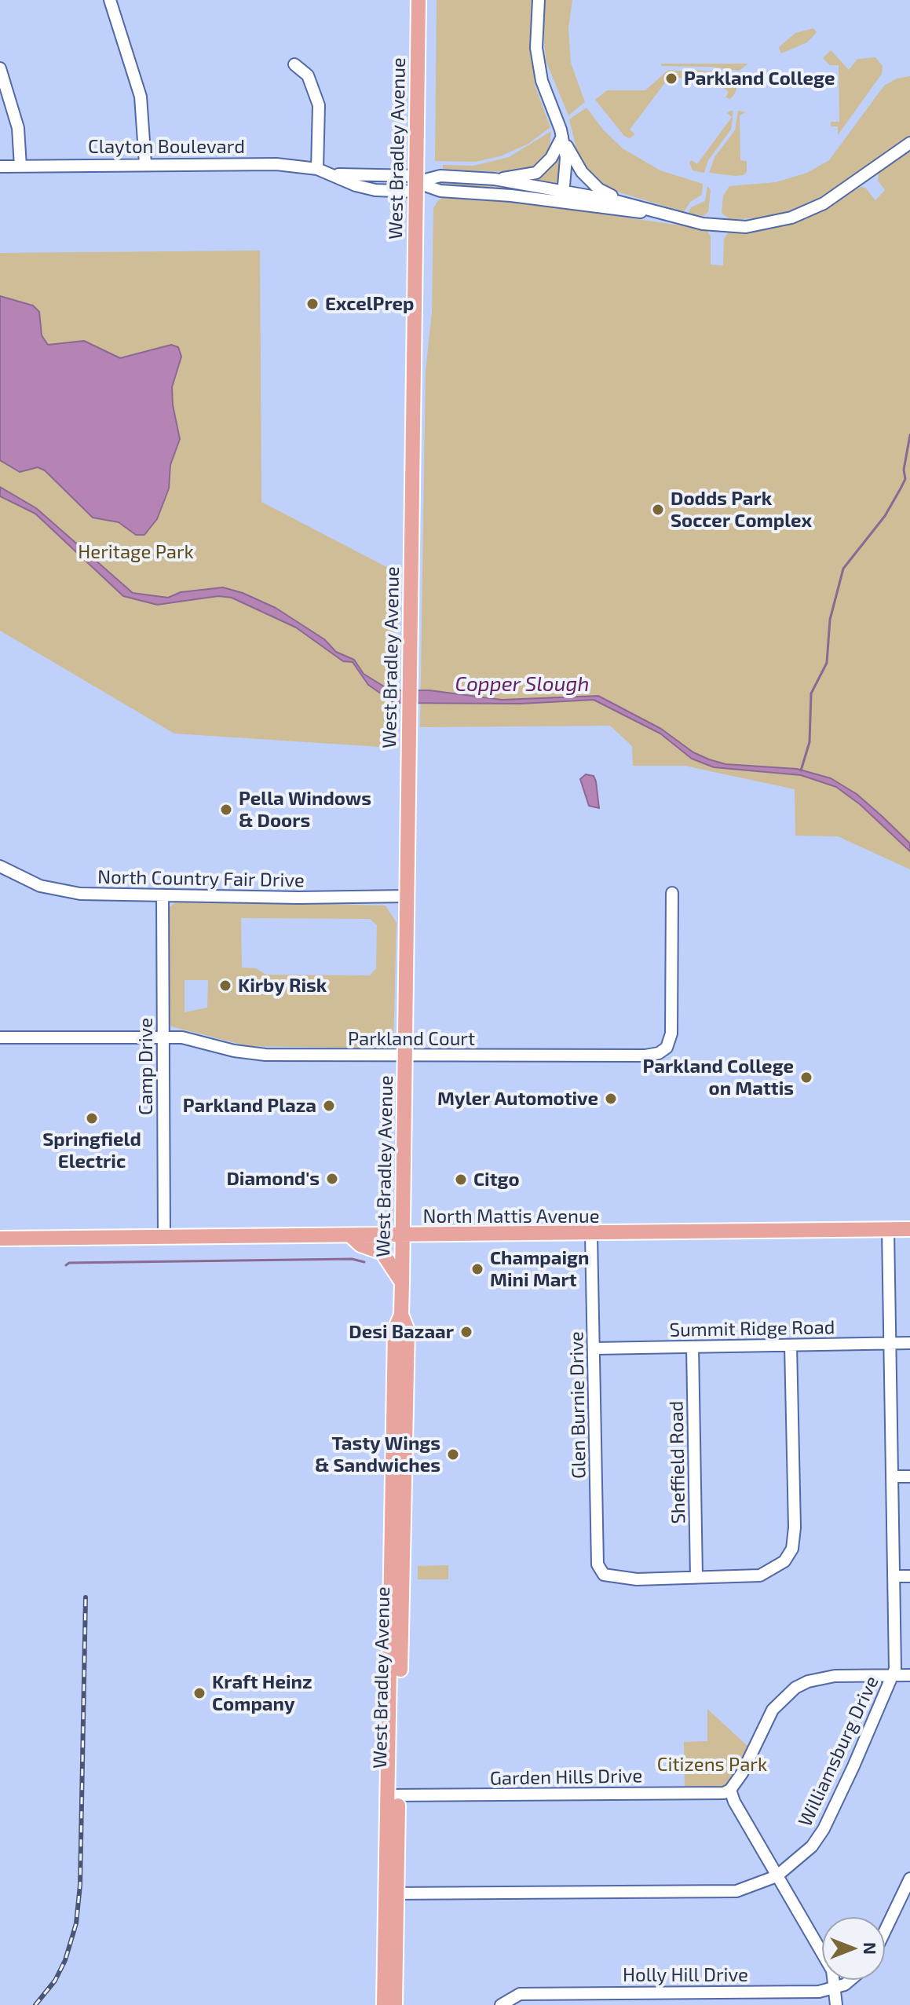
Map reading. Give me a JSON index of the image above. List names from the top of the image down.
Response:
{
  "streets": {
    "main road": ["West Bradley Avenue", "North Mattis Avenue"],
    "street": [
      "Clayton Boulevard",
      "North Country Fair Drive",
      "Parkland Court",
      "Camp Drive",
      "Summit Ridge Road",
      "Glen Burnie Drive",
      "Sheffield Road",
      "Williamsburg Drive",
      "Garden Hills Drive",
      "Holly Hill Drive"
    ]
  },
  "crossings": [
    ["Clayton Boulevard", "West Bradley Avenue"],
    ["West Bradley Avenue", "North Country Fair Drive"],
    ["West Bradley Avenue", "Parkland Court"],
    ["West Bradley Avenue", "North Mattis Avenue"],
    ["West Bradley Avenue", "Williamsburg Drive"],
    ["West Bradley Avenue", "Garden Hills Drive"],
    ["North Country Fair Drive", "Camp Drive"],
    ["Parkland Court", "Camp Drive"],
    ["Camp Drive", "North Mattis Avenue"],
    ["North Mattis Avenue", "Glen Burnie Drive"],
    ["North Mattis Avenue", "Williamsburg Drive"],
    ["Summit Ridge Road", "Glen Burnie Drive"],
    ["Summit Ridge Road", "Sheffield Road"],
    ["Summit Ridge Road", "Williamsburg Drive"],
    ["Glen Burnie Drive", "Sheffield Road"]
  ],
  "water": ["Copper Slough"],
  "parks": ["Heritage Park", "Citizens Park"],
  "places": [
    "Parkland College",
    "ExcelPrep",
    "Dodds Park Soccer Complex",
    "Pella Windows & Doors",
    "Kirby Risk",
    "Parkland College on Mattis",
    "Myler Automotive",
    "Parkland Plaza",
    "Springfield Electric",
    "Diamond's",
    "Citgo",
    "Champaign Mini Mart",
    "Desi Bazaar",
    "Tasty Wings & Sandwiches",
    "Kraft Heinz Company"
  ],
  "north": "right"
}
